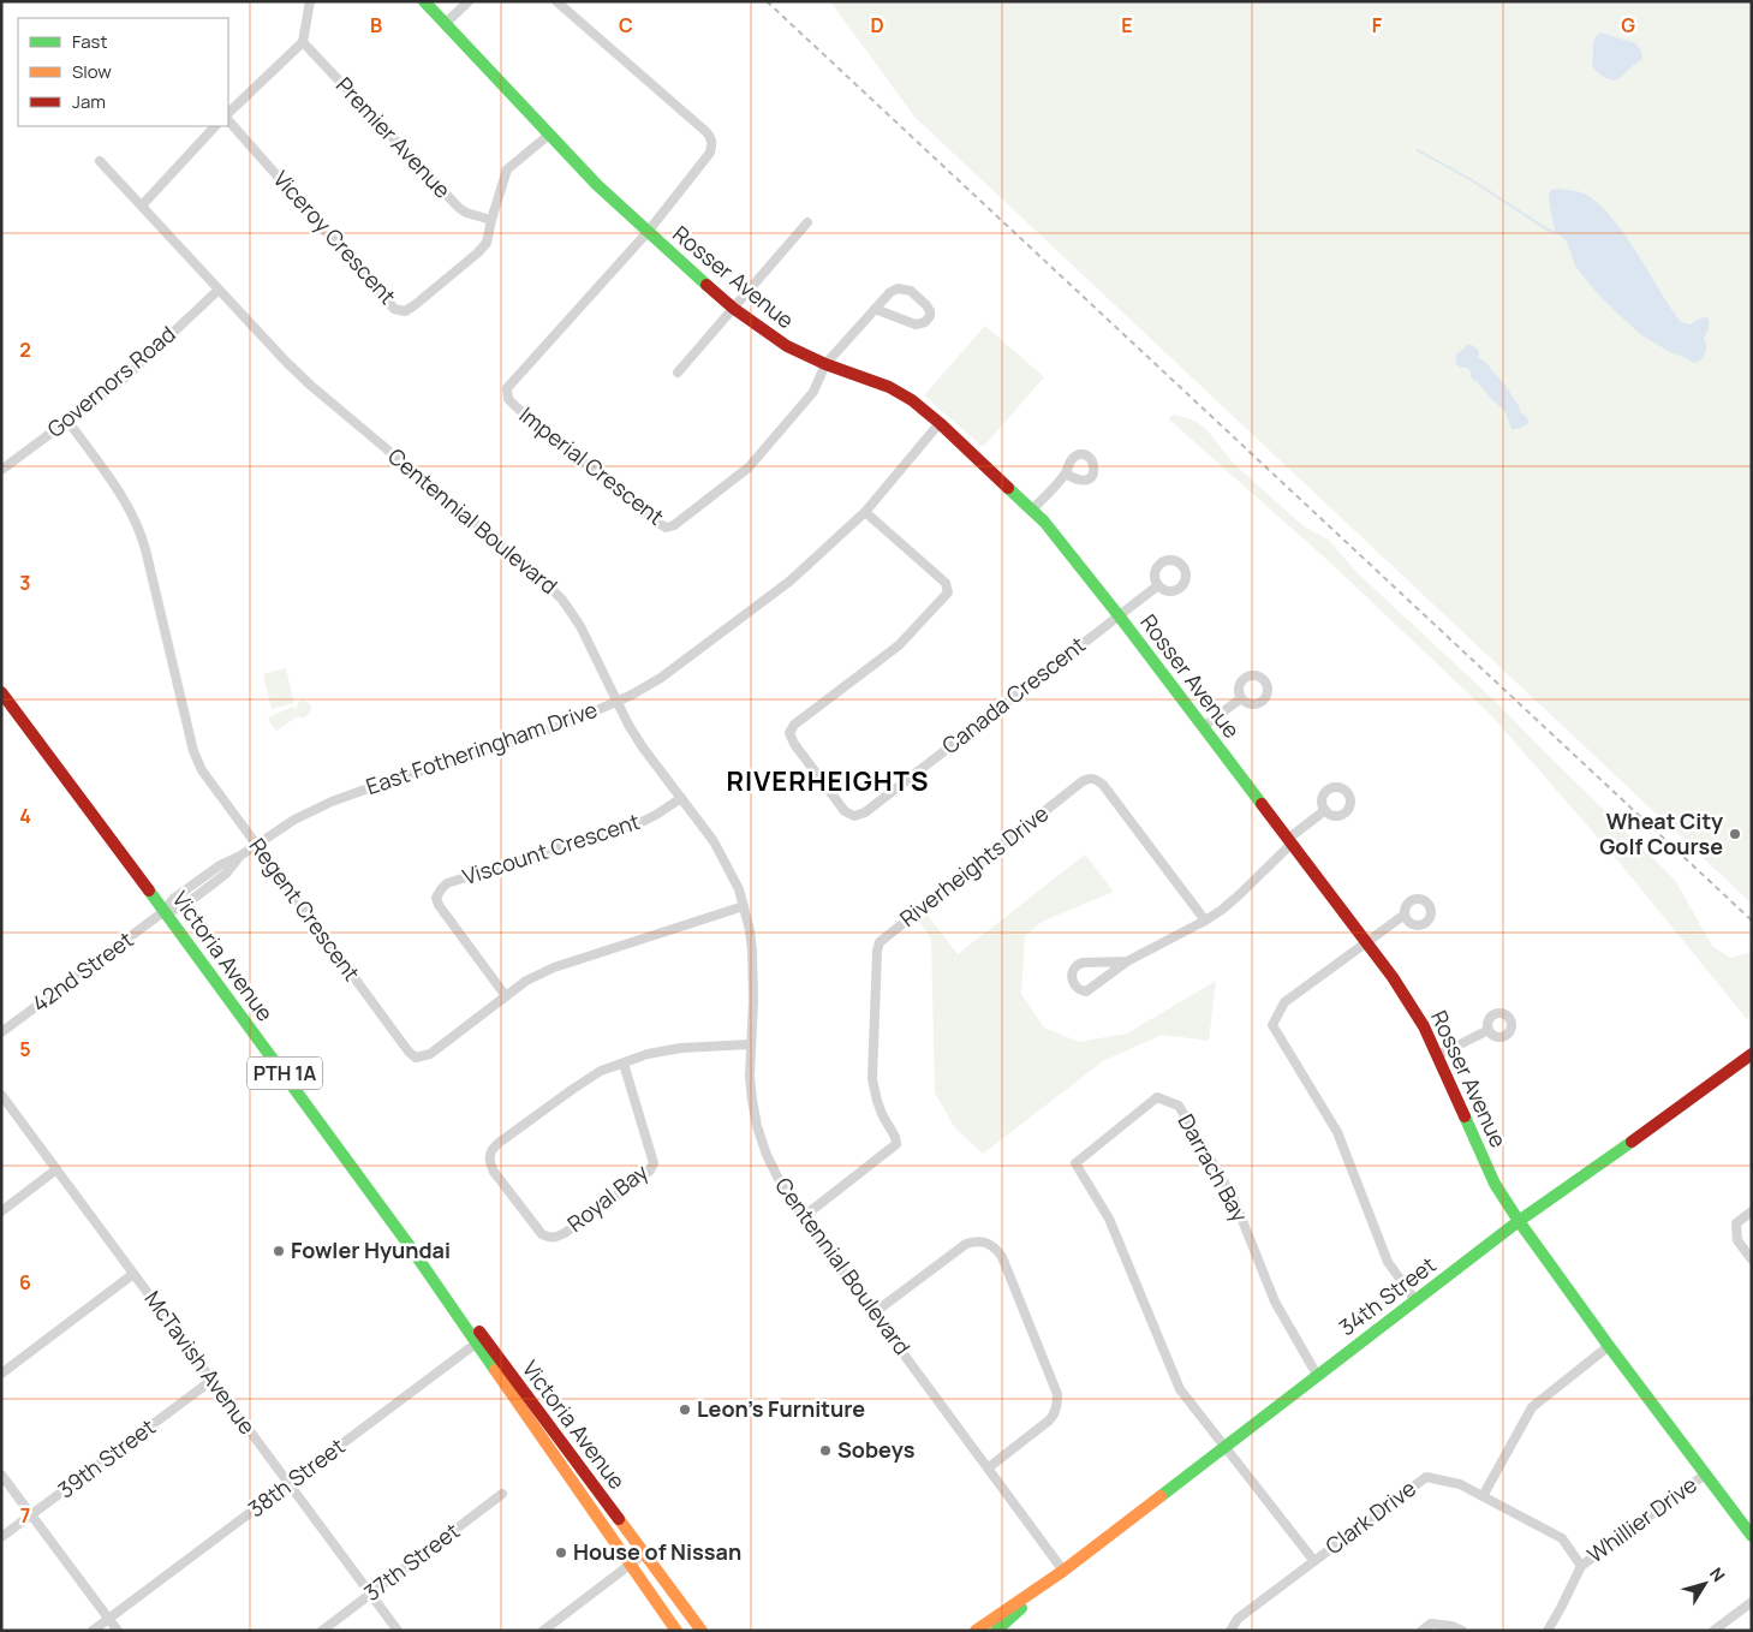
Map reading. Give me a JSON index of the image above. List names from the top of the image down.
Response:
{
  "streets": {
    "street": [
      "Premier Avenue",
      "Viceroy Crescent",
      "Rosser Avenue",
      "Governors Road",
      "Imperial Crescent",
      "Centennial Boulevard",
      "Canada Crescent",
      "East Fotheringham Drive",
      "Viscount Crescent",
      "Riverheights Drive",
      "Regent Crescent",
      "Victoria Avenue",
      "42nd Street",
      "PTH 1A",
      "Darrach Bay",
      "Royal Bay",
      "34th Street",
      "McTavish Avenue",
      "39th Street",
      "38th Street",
      "Clark Drive",
      "Whillier Drive",
      "37th Street"
    ]
  },
  "crossings": [
    ["Premier Avenue", "Viceroy Crescent"],
    ["Viceroy Crescent", "Rosser Avenue"],
    ["Rosser Avenue", "Imperial Crescent"],
    ["Rosser Avenue", "Canada Crescent"],
    ["Rosser Avenue", "East Fotheringham Drive"],
    ["Rosser Avenue", "34th Street"],
    ["Rosser Avenue", "Whillier Drive"],
    ["Governors Road", "Centennial Boulevard"],
    ["Governors Road", "Regent Crescent"],
    ["Centennial Boulevard", "East Fotheringham Drive"],
    ["Centennial Boulevard", "Viscount Crescent"],
    ["Centennial Boulevard", "Riverheights Drive"],
    ["Centennial Boulevard", "Regent Crescent"],
    ["Centennial Boulevard", "Royal Bay"],
    ["Centennial Boulevard", "34th Street"],
    ["Canada Crescent", "East Fotheringham Drive"],
    ["East Fotheringham Drive", "Regent Crescent"],
    ["East Fotheringham Drive", "Victoria Avenue"],
    ["East Fotheringham Drive", "42nd Street"],
    ["Viscount Crescent", "Regent Crescent"],
    ["Victoria Avenue", "42nd Street"],
    ["Victoria Avenue", "38th Street"],
    ["Darrach Bay", "34th Street"],
    ["McTavish Avenue", "39th Street"],
    ["McTavish Avenue", "38th Street"],
    ["McTavish Avenue", "37th Street"],
    ["Clark Drive", "Whillier Drive"]
  ],
  "districts": ["RIVERHEIGHTS"],
  "places": [
    "Wheat City Golf Course",
    "Fowler Hyundai",
    "Leon's Furniture",
    "Sobeys",
    "House of Nissan"
  ],
  "legend": ["Fast", "Slow", "Jam"],
  "north": "top right",
  "grid": {
    "columns": [
      "B",
      "C",
      "D",
      "E",
      "F",
      "G"
    ],
    "rows": [
      "2",
      "3",
      "4",
      "5",
      "6",
      "7"
    ]
  }
}
